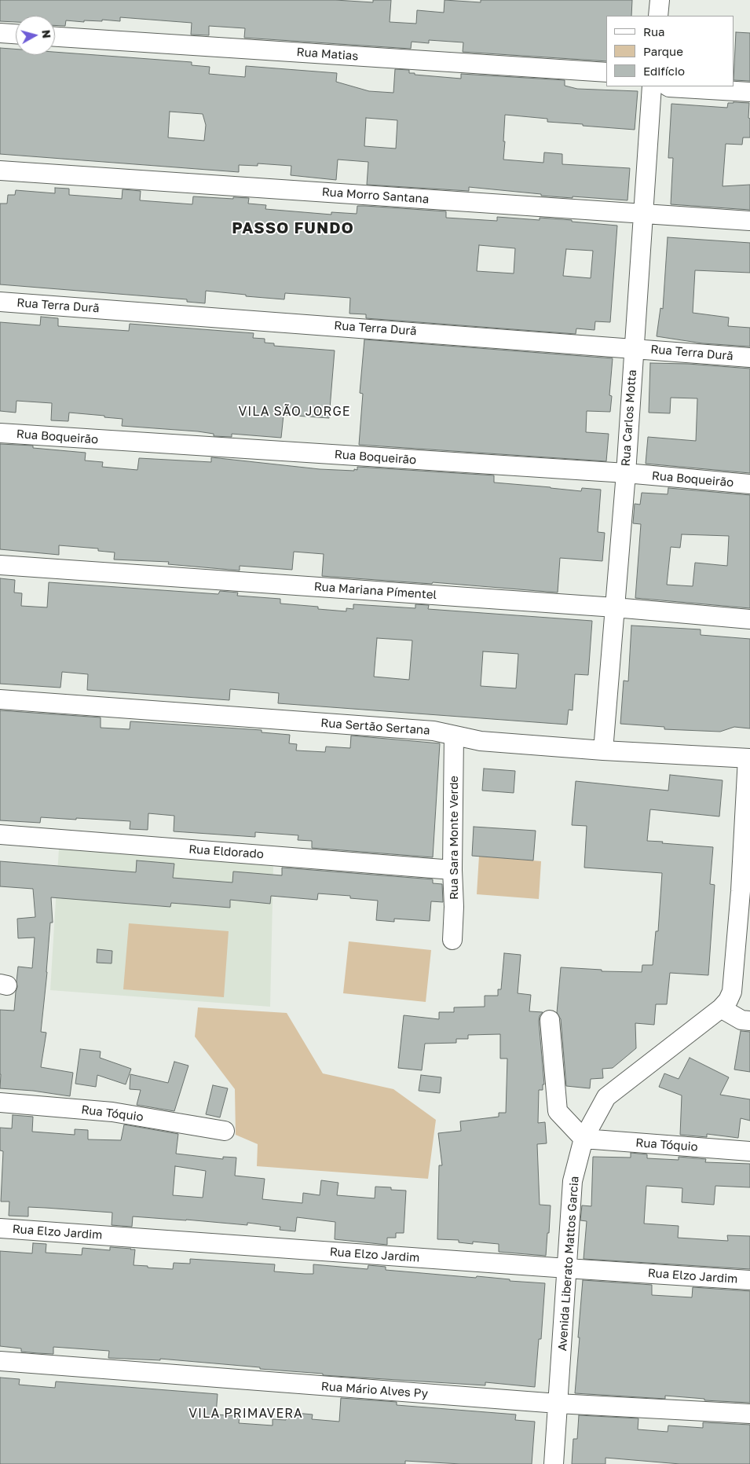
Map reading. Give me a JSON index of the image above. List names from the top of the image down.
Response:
{
  "streets": {
    "street": [
      "Rua Matias",
      "Rua Morro Santana",
      "Rua Terra Durã",
      "Rua Carlos Motta",
      "Rua Boqueirão",
      "Rua Mariana Pímentel",
      "Rua Sertão Sertana",
      "Rua Sara Monte Verde",
      "Rua Eldorado",
      "Rua Tóquio",
      "Rua Elzo Jardim",
      "Avenida Liberato Mattos Garcia",
      "Rua Mário Alves Py"
    ]
  },
  "crossings": [
    ["Rua Morro Santana", "Rua Carlos Motta"],
    ["Rua Terra Durã", "Rua Carlos Motta"],
    ["Rua Carlos Motta", "Rua Boqueirão"],
    ["Rua Carlos Motta", "Rua Mariana Pímentel"],
    ["Rua Carlos Motta", "Rua Sertão Sertana"],
    ["Rua Sertão Sertana", "Rua Sara Monte Verde"],
    ["Rua Sertão Sertana", "Avenida Liberato Mattos Garcia"],
    ["Rua Sara Monte Verde", "Rua Eldorado"],
    ["Rua Tóquio", "Avenida Liberato Mattos Garcia"],
    ["Rua Elzo Jardim", "Avenida Liberato Mattos Garcia"],
    ["Avenida Liberato Mattos Garcia", "Rua Mário Alves Py"]
  ],
  "districts": ["PASSO FUNDO", "VILA SÃO JORGE", "VILA PRIMAVERA"],
  "legend": ["Rua", "Parque", "Edifício"],
  "north": "right"
}
